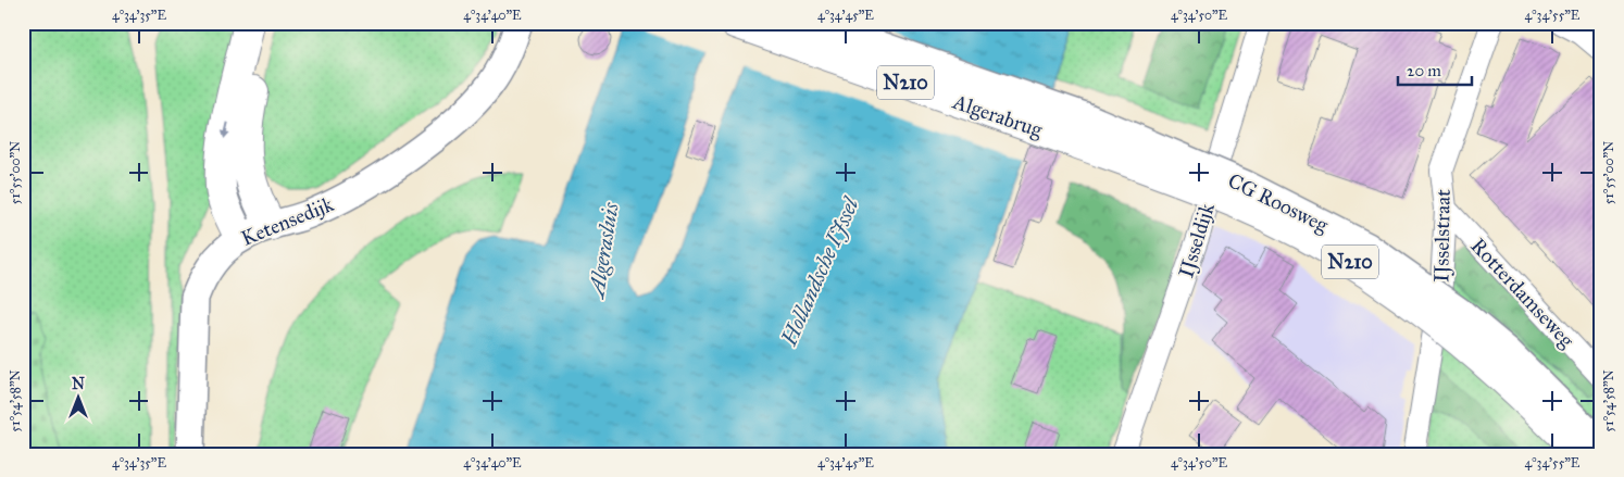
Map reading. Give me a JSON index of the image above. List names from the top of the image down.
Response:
{
  "streets": {
    "main road": ["N210", "Algerabrug", "CG Roosweg"],
    "street": [
      "Ketensedijk",
      "IJsselstraat",
      "IJsseldijk",
      "Rotterdamseweg"
    ]
  },
  "crossings": [
    ["Algerabrug", "CG Roosweg"],
    ["IJsselstraat", "Rotterdamseweg"]
  ],
  "water": ["Algerasluis", "Hollandsche IJssel"],
  "scale_bar": "20 m",
  "north": "top",
  "coordinates": [
    "4°34'35\"E",
    "4°34'40\"E",
    "4°34'45\"E",
    "4°34'50\"E",
    "4°34'55\"E",
    "51°55'00\"N",
    "51°54'58\"N"
  ]
}
